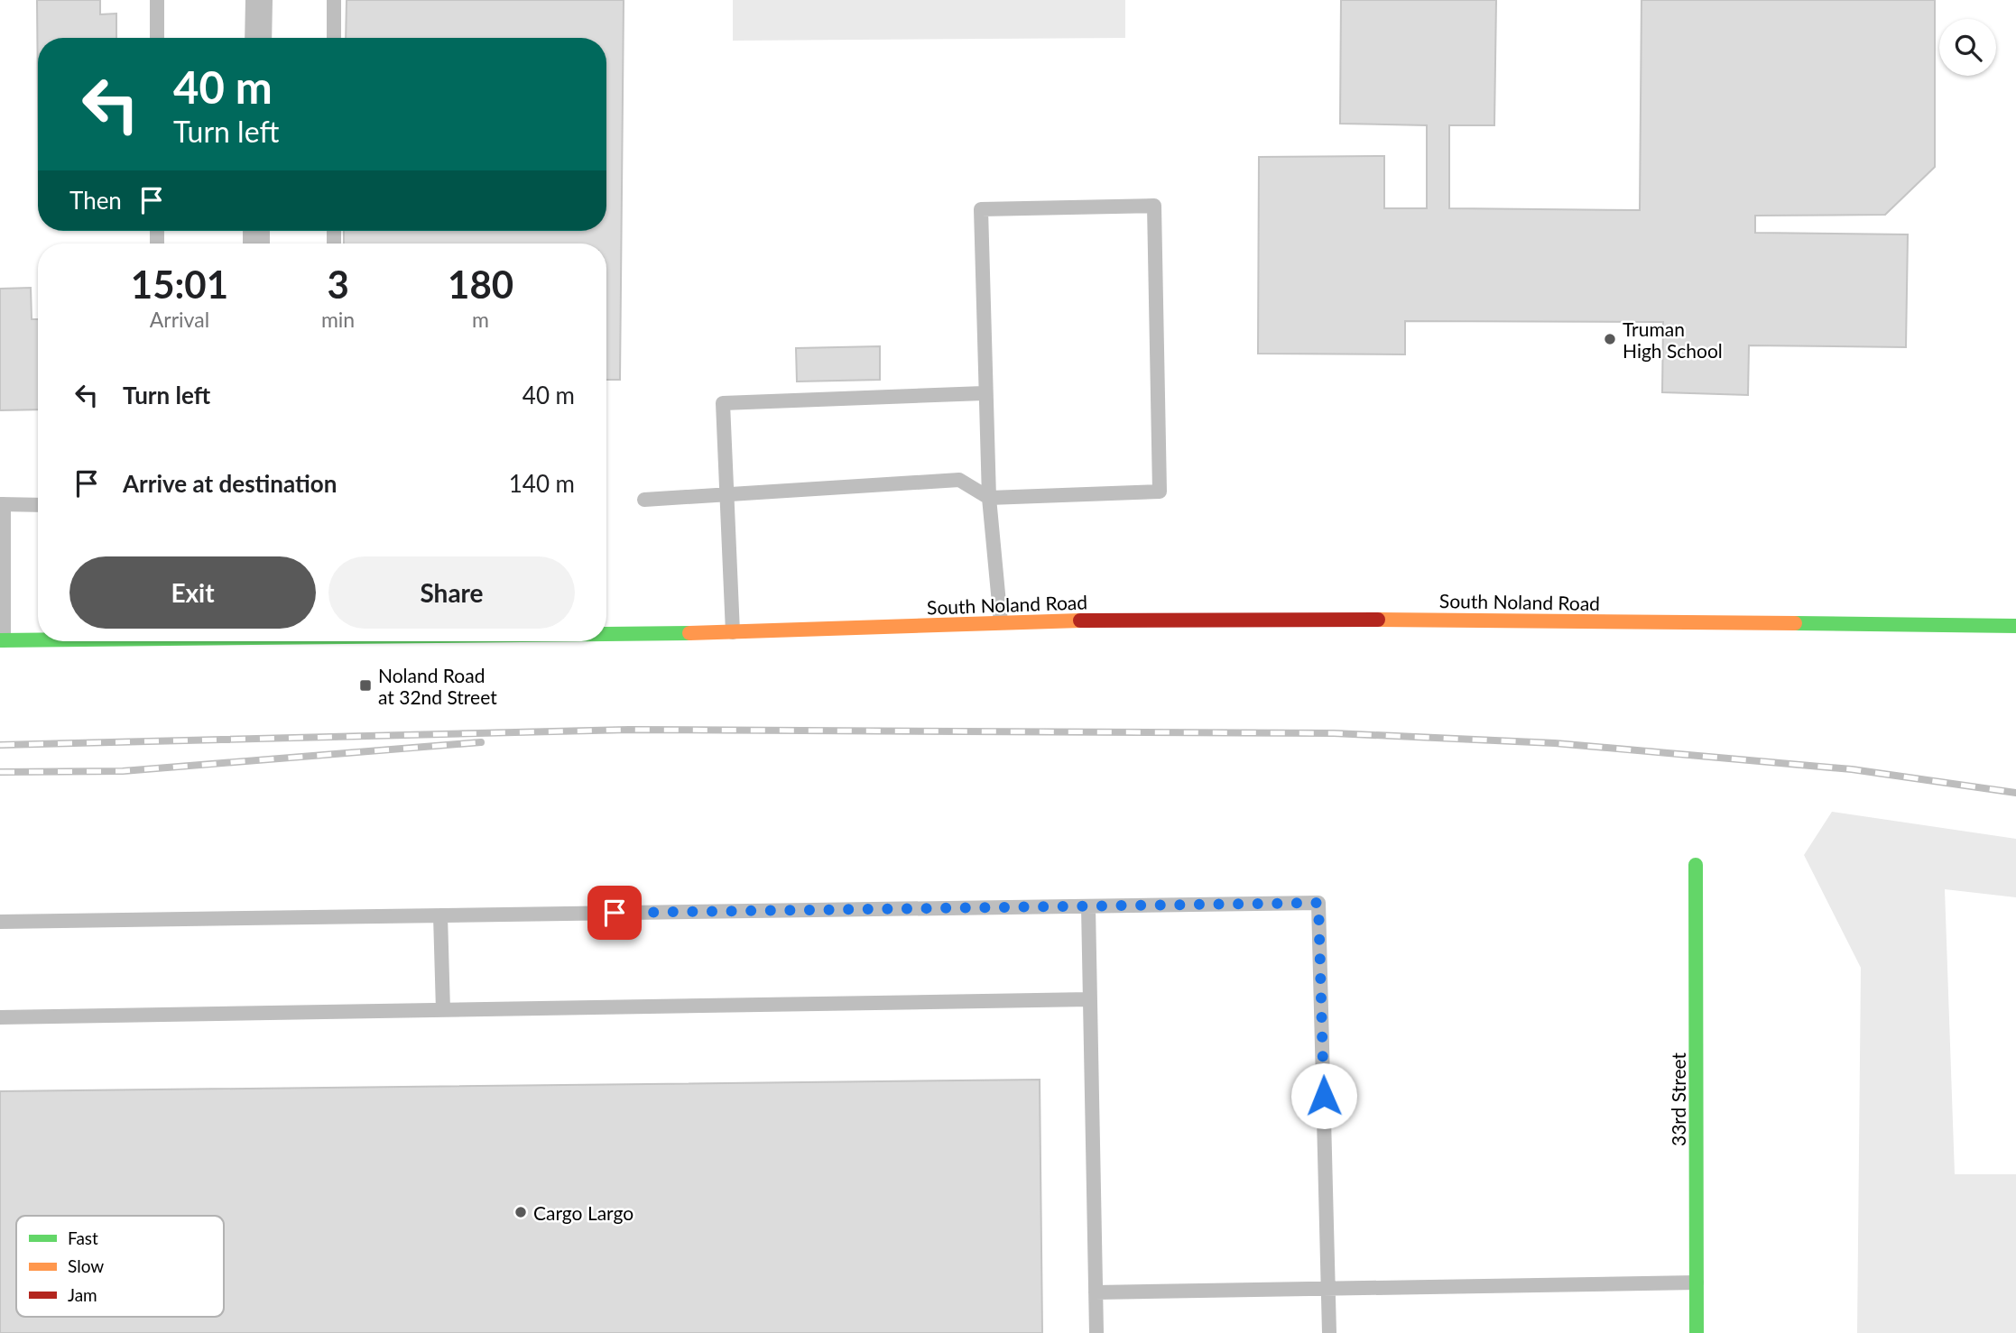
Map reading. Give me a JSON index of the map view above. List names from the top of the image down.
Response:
{
  "streets": {
    "main road": ["South Noland Road", "33rd Street"]
  },
  "places": {
    "other": ["Truman High School", "Cargo Largo"],
    "transit": ["Noland Road at 32nd Street"]
  },
  "legend": ["Fast", "Slow", "Jam"],
  "page": {
    "turn": ["40 m", "Turn left"],
    "then": "Then",
    "eta": [
      "15:01",
      "Arrival",
      "3",
      "min",
      "180",
      "m"
    ],
    "list": [
      {
        "name": "Turn left",
        "value": "40 m"
      },
      {
        "name": "Arrive at destination",
        "value": "140 m"
      }
    ],
    "buttons": ["Exit", "Share"]
  }
}
